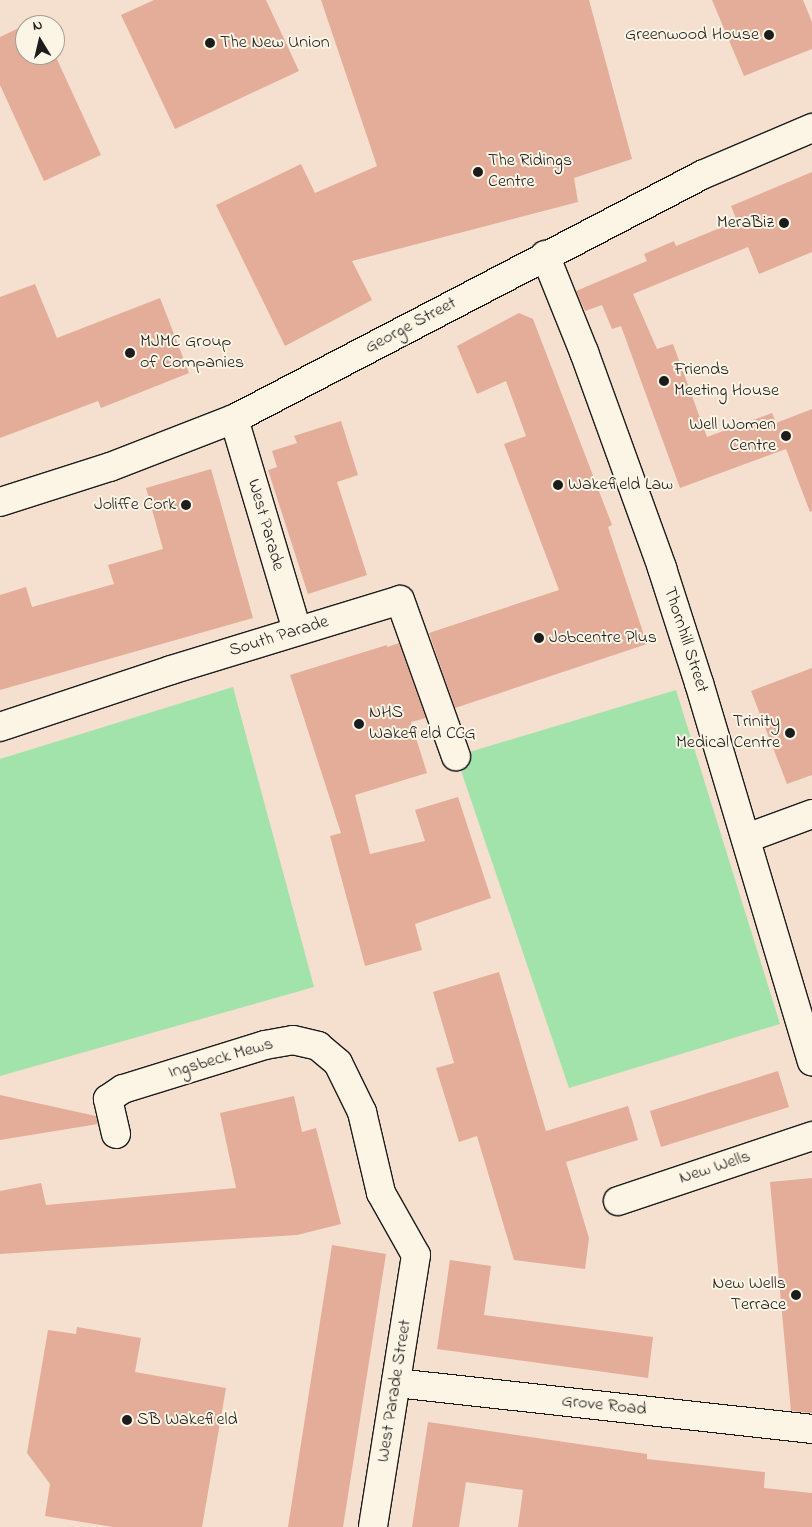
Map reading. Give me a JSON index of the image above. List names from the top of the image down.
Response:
{
  "streets": {
    "street": [
      "George Street",
      "West Parade",
      "South Parade",
      "Thornhill Street",
      "Ingsbeck Mews",
      "New Wells",
      "West Parade Street",
      "Grove Road"
    ]
  },
  "crossings": [
    ["George Street", "West Parade"],
    ["George Street", "Thornhill Street"],
    ["West Parade", "South Parade"],
    ["Ingsbeck Mews", "West Parade Street"],
    ["West Parade Street", "Grove Road"]
  ],
  "places": [
    "Greenwood House",
    "The New Union",
    "The Ridings Centre",
    "MeraBiz",
    "MJMC Group of Companies",
    "Friends Meeting House",
    "Well Women Centre",
    "Wakefield Law",
    "Joliffe Cork",
    "Jobcentre Plus",
    "NHS Wakefield CCG",
    "Trinity Medical Centre",
    "New Wells Terrace",
    "SB Wakefield"
  ],
  "north": "top"
}
